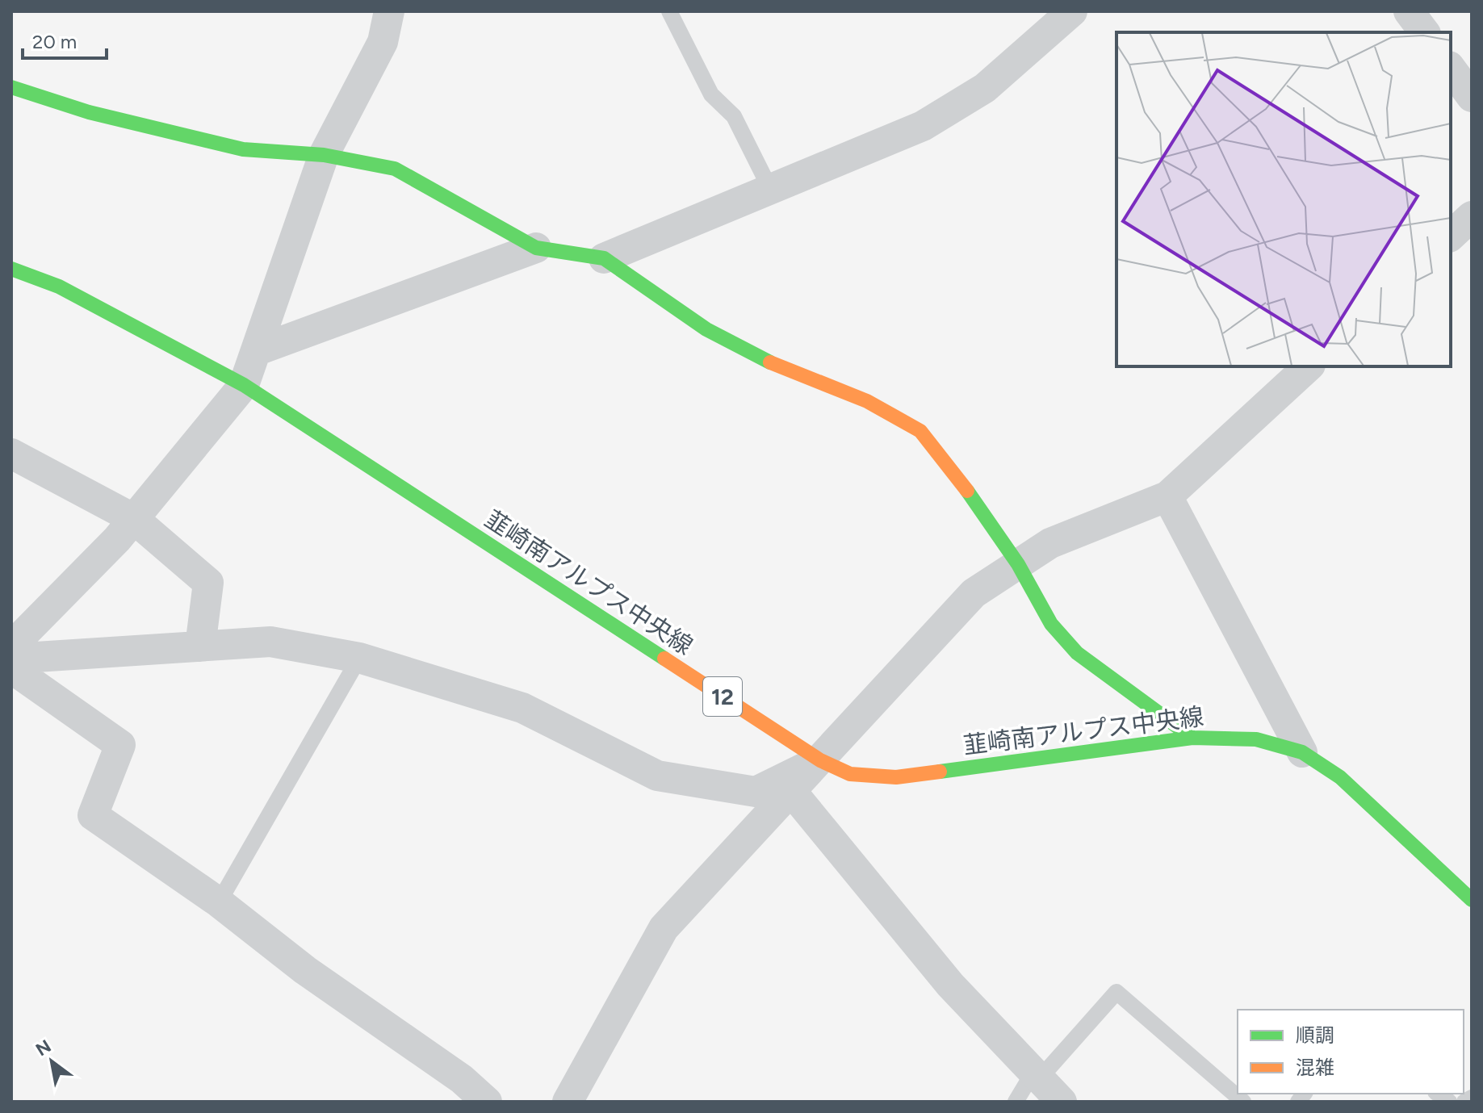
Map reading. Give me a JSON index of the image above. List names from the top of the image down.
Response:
{
  "streets": {
    "main road": ["韮崎南アルプス中央線", "12"]
  },
  "legend": ["順調", "混雑"],
  "scale_bar": "20 m",
  "north": "top left"
}
